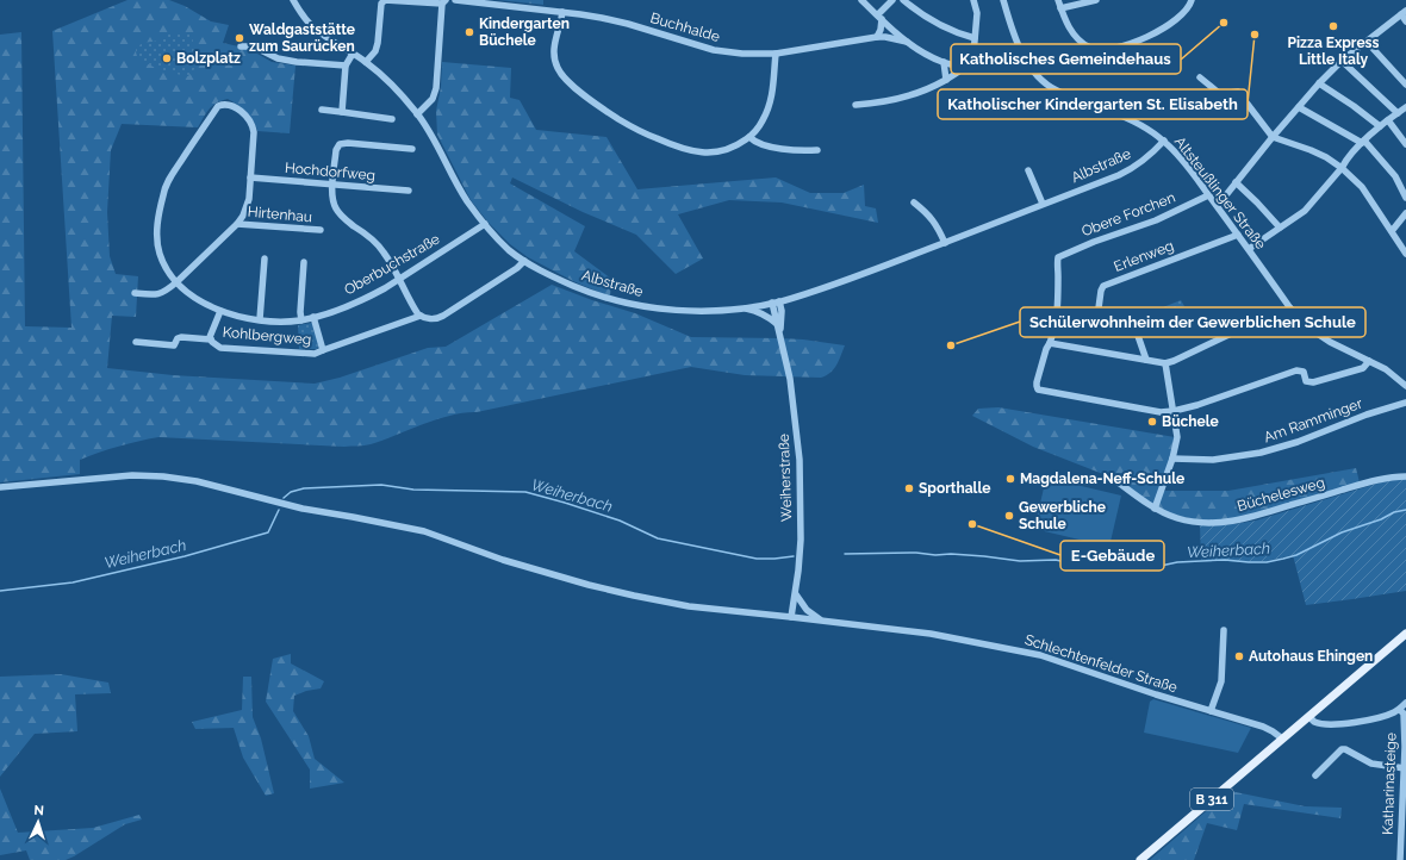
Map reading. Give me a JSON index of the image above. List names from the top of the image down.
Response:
{
  "streets": {
    "main road": ["B 311"],
    "street": [
      "Buchhalde",
      "Albstraße",
      "Hochdorfweg",
      "Altsteußlinger Straße",
      "Hirtenhau",
      "Obere Forchen",
      "Erlenweg",
      "Oberbuchstraße",
      "Kohlbergweg",
      "Am Ramminger",
      "Weiherstraße",
      "Büchelesweg",
      "Schlechtenfelder Straße",
      "Katharinasteige"
    ]
  },
  "crossings": [
    ["Albstraße", "Altsteußlinger Straße"],
    ["Albstraße", "Oberbuchstraße"],
    ["Albstraße", "Kohlbergweg"],
    ["Albstraße", "Weiherstraße"],
    ["Hochdorfweg", "Oberbuchstraße"],
    ["Altsteußlinger Straße", "Obere Forchen"],
    ["Altsteußlinger Straße", "Erlenweg"],
    ["Oberbuchstraße", "Kohlbergweg"],
    ["Weiherstraße", "Schlechtenfelder Straße"],
    ["Schlechtenfelder Straße", "B 311"]
  ],
  "water": ["Weiherbach"],
  "places": [
    "Katholisches Gemeindehaus",
    "Pizza Express Little Italy",
    "Kindergarten Büchele",
    "Katholischer Kindergarten St. Elisabeth",
    "Waldgaststätte zum Saurücken",
    "Bolzplatz",
    "Schülerwohnheim der Gewerblichen Schule",
    "Büchele",
    "Magdalena-Neff-Schule",
    "Sporthalle",
    "Gewerbliche Schule",
    "E-Gebäude",
    "Autohaus Ehingen"
  ],
  "north": "top"
}
